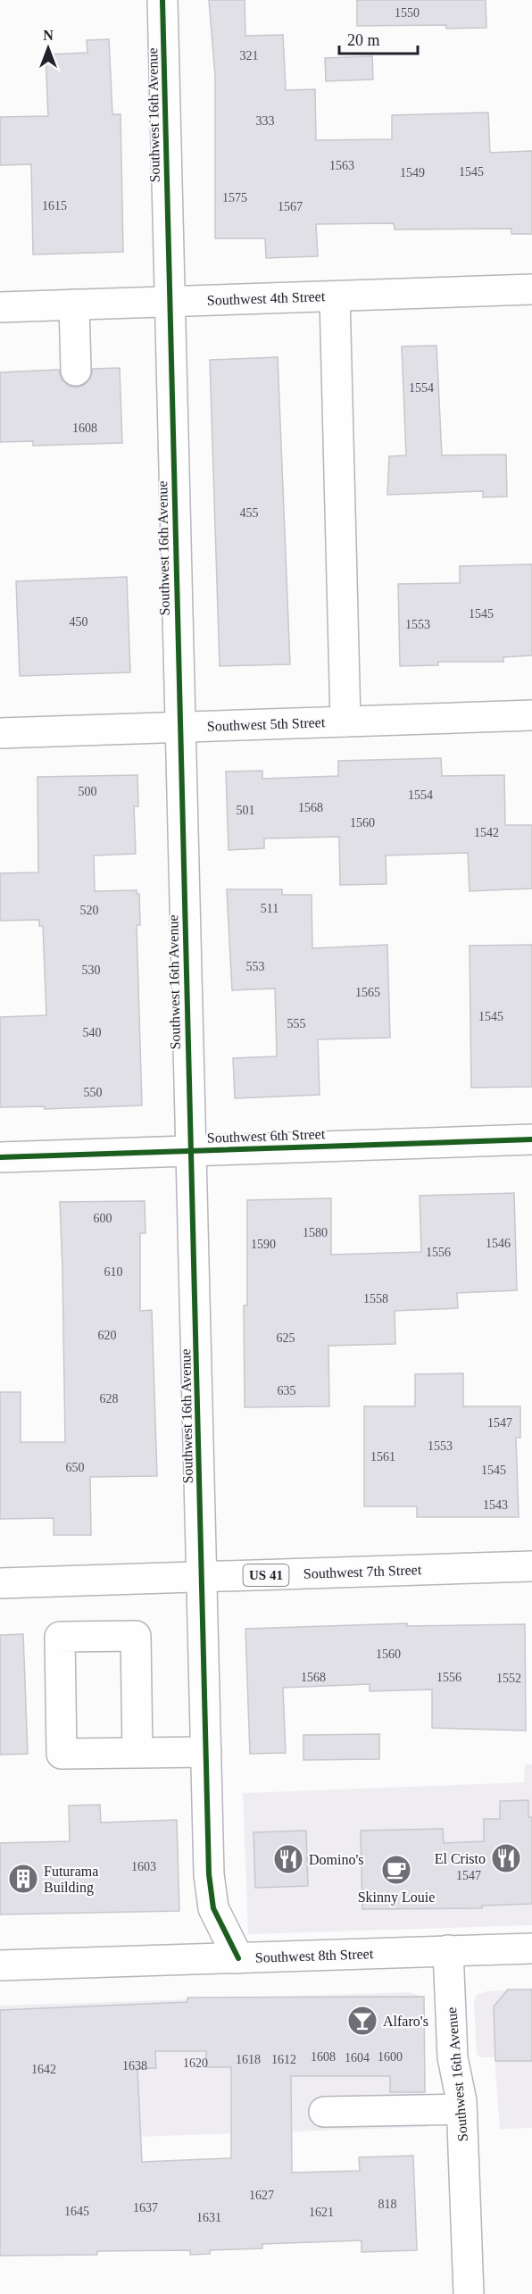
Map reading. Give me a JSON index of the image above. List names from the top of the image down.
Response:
{
  "streets": {
    "street": [
      "Southwest 16th Avenue",
      "Southwest 4th Street",
      "Southwest 5th Street",
      "Southwest 6th Street",
      "Southwest 7th Street",
      "US 41",
      "Southwest 8th Street"
    ]
  },
  "crossings": [
    ["Southwest 16th Avenue", "Southwest 4th Street"],
    ["Southwest 16th Avenue", "Southwest 5th Street"],
    ["Southwest 16th Avenue", "Southwest 6th Street"],
    ["Southwest 16th Avenue", "Southwest 7th Street"],
    ["Southwest 16th Avenue", "Southwest 8th Street"]
  ],
  "places": {
    "restaurant": ["El Cristo", "Domino's"],
    "cafe": ["Skinny Louie"],
    "building": ["Futurama Building"],
    "bar": ["Alfaro's"]
  },
  "house_numbers": [
    "1550",
    "321",
    "333",
    "1563",
    "1545",
    "1549",
    "1575",
    "1615",
    "1567",
    "1554",
    "1608",
    "455",
    "1545",
    "450",
    "1553",
    "500",
    "1554",
    "1568",
    "501",
    "1560",
    "1542",
    "511",
    "520",
    "553",
    "530",
    "1565",
    "1545",
    "555",
    "540",
    "550",
    "600",
    "1580",
    "1546",
    "1590",
    "1556",
    "610",
    "1558",
    "620",
    "625",
    "635",
    "628",
    "1547",
    "1553",
    "1561",
    "650",
    "1545",
    "1543",
    "1560",
    "1568",
    "1556",
    "1552",
    "1603",
    "1547",
    "1608",
    "1600",
    "1604",
    "1618",
    "1612",
    "1620",
    "1638",
    "1642",
    "1627",
    "818",
    "1637",
    "1645",
    "1621",
    "1631"
  ],
  "scale_bar": "20 m",
  "north": "top"
}
